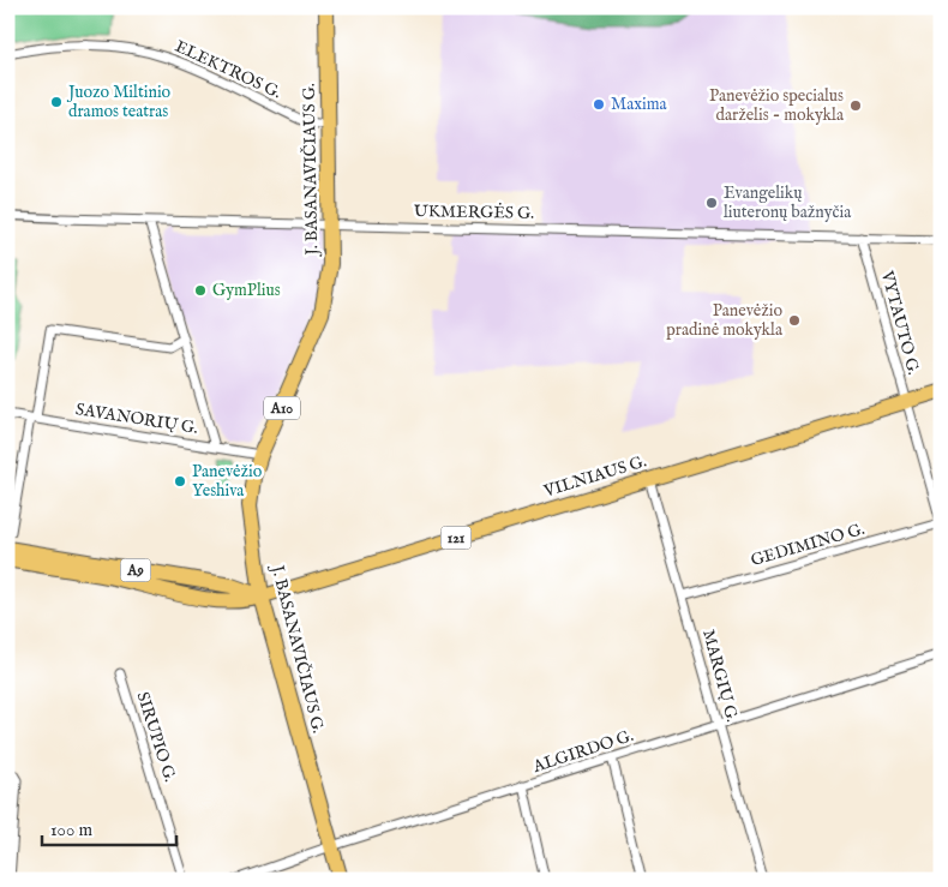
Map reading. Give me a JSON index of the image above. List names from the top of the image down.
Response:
{
  "streets": {
    "highway": [
      "J. BASANAVIČIAUS G.",
      "A10",
      "VILNIAUS G.",
      "A9"
    ],
    "main road": ["121"],
    "street": [
      "ELEKTROS G.",
      "UKMERGĖS G.",
      "VYTAUTO G.",
      "SAVANORIŲ G.",
      "GEDIMINO G.",
      "MARGIŲ G.",
      "SIRUPIO G.",
      "ALGIRDO G."
    ]
  },
  "crossings": [
    ["ELEKTROS G.", "J. BASANAVIČIAUS G."],
    ["J. BASANAVIČIAUS G.", "UKMERGĖS G."],
    ["J. BASANAVIČIAUS G.", "SAVANORIŲ G."],
    ["J. BASANAVIČIAUS G.", "VILNIAUS G."],
    ["J. BASANAVIČIAUS G.", "A9"],
    ["J. BASANAVIČIAUS G.", "ALGIRDO G."],
    ["UKMERGĖS G.", "VYTAUTO G."],
    ["VYTAUTO G.", "VILNIAUS G."],
    ["VYTAUTO G.", "GEDIMINO G."],
    ["VILNIAUS G.", "A9"],
    ["VILNIAUS G.", "MARGIŲ G."],
    ["GEDIMINO G.", "MARGIŲ G."],
    ["MARGIŲ G.", "ALGIRDO G."]
  ],
  "places": [
    "Juozo Miltinio dramos teatras",
    "Maxima",
    "Panevėžio specialus darželis - mokykla",
    "Evangelikų liuteronų bažnyčia",
    "GymPlius",
    "Panevėžio pradinė mokykla",
    "Panevėžio Yeshiva"
  ],
  "scale_bar": "100 m"
}
